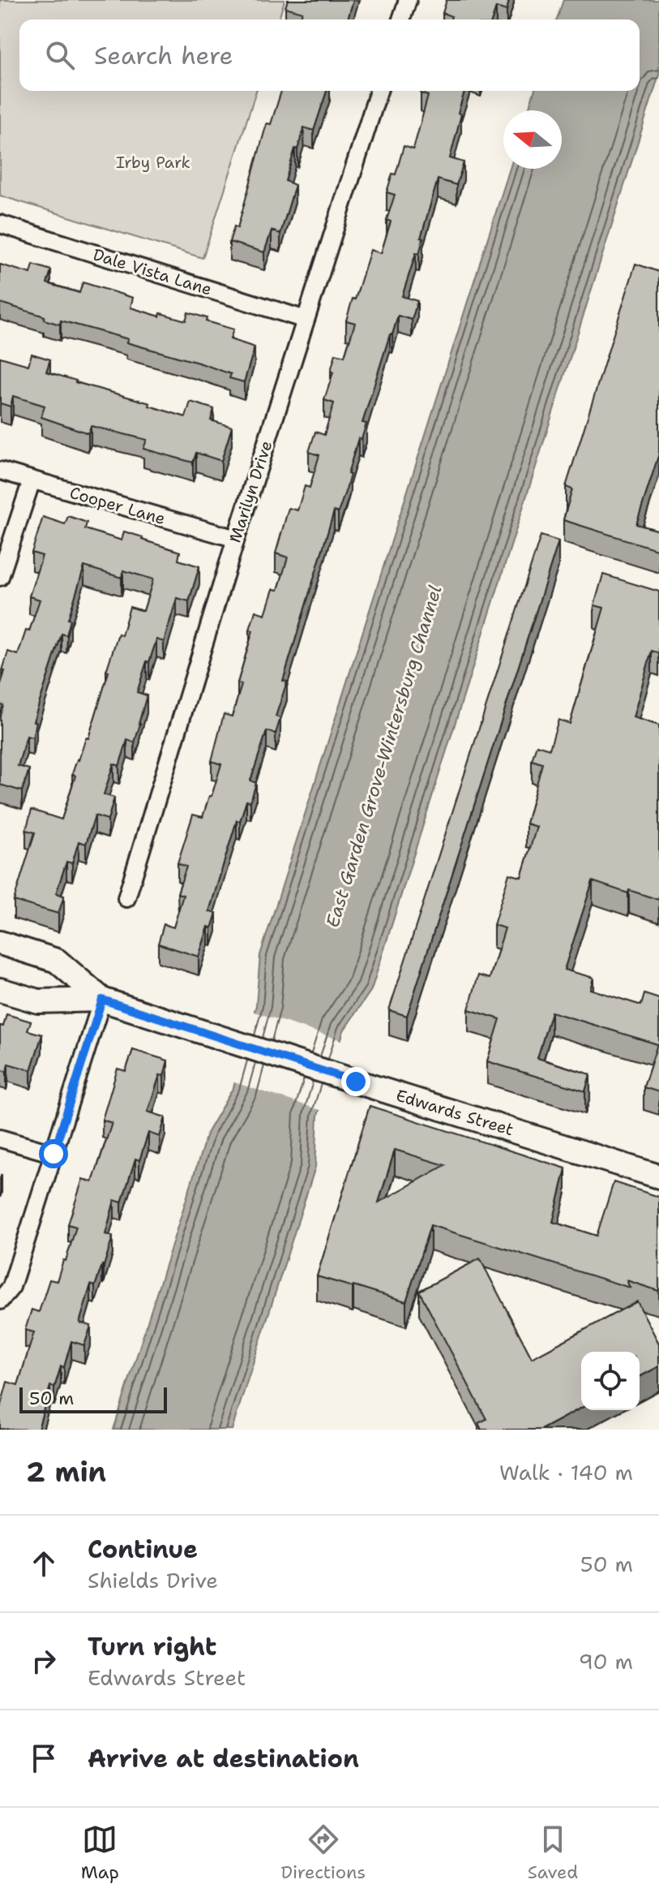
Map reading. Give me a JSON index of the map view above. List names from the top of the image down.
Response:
{
  "streets": {
    "main road": ["Edwards Street"],
    "street": ["Dale Vista Lane", "Marilyn Drive", "Cooper Lane"]
  },
  "crossings": [
    ["Dale Vista Lane", "Marilyn Drive"],
    ["Marilyn Drive", "Cooper Lane"]
  ],
  "water": ["East Garden Grove-Wintersburg Channel"],
  "parks": ["Irby Park"],
  "scale_bar": "50 m",
  "north": "left",
  "page": {
    "search": "Search here",
    "scale": "50 m",
    "heading": ["2 min", "Walk · 140 m"],
    "list": [
      ["Continue", "Shields Drive", "50 m"],
      ["Turn right", "Edwards Street", "90 m"],
      "Arrive at destination"
    ],
    "nav": ["Map", "Directions", "Saved"]
  }
}
